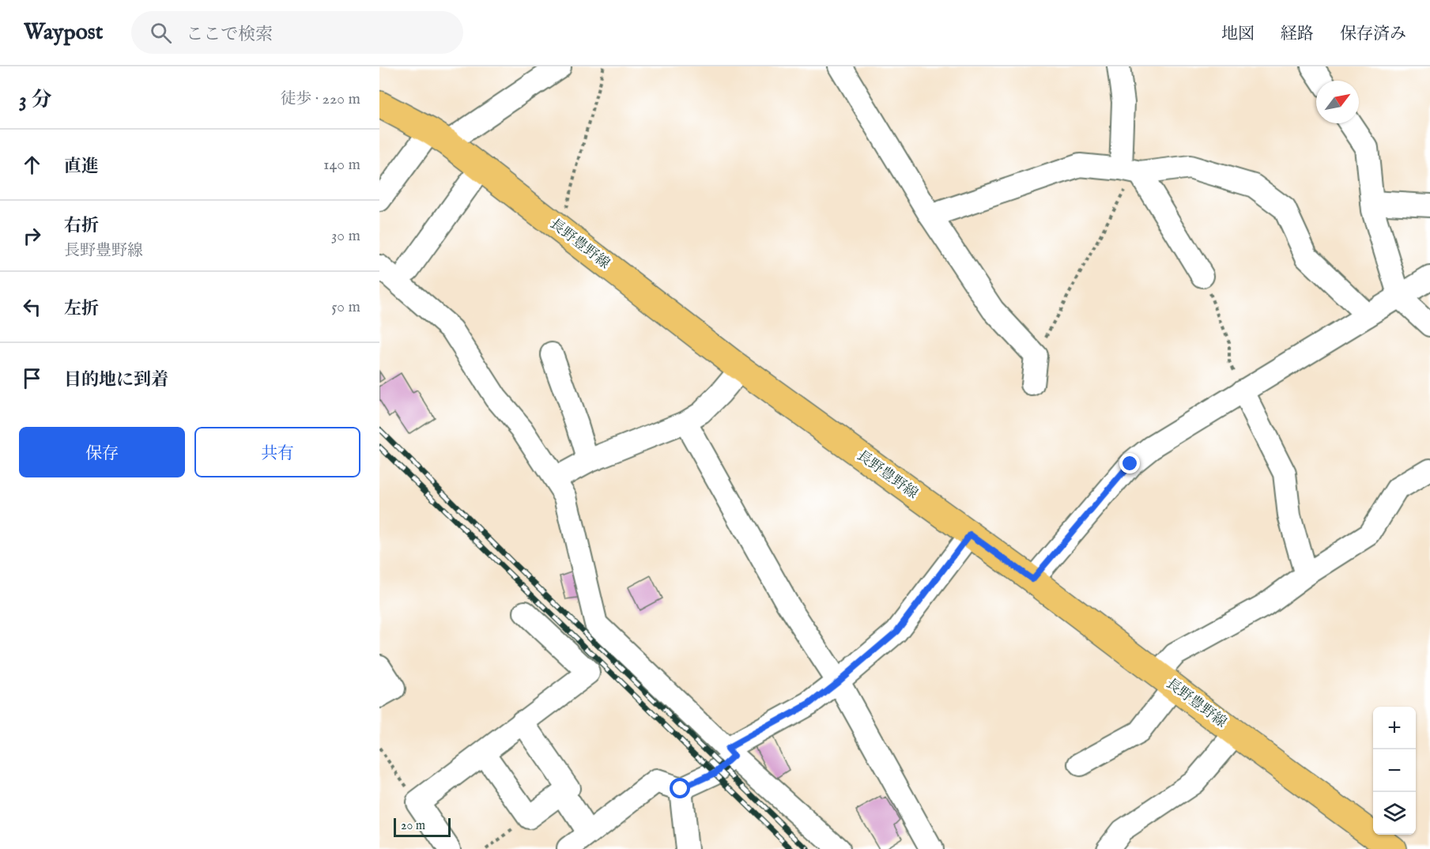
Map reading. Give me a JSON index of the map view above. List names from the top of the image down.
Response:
{
  "streets": {
    "main road": ["長野豊野線"]
  },
  "scale_bar": "20 m",
  "north": "top right",
  "page": {
    "header": "Waypost",
    "search": "ここで検索",
    "nav": ["地図", "経路", "保存済み"],
    "heading": ["3 分", "徒歩 · 220 m"],
    "list": [
      ["直進", "140 m"],
      ["右折", "長野豊野線", "30 m"],
      ["左折", "50 m"],
      "目的地に到着"
    ],
    "buttons": ["保存", "共有"],
    "map_buttons": ["+", "−"],
    "scale": "20 m"
  }
}
